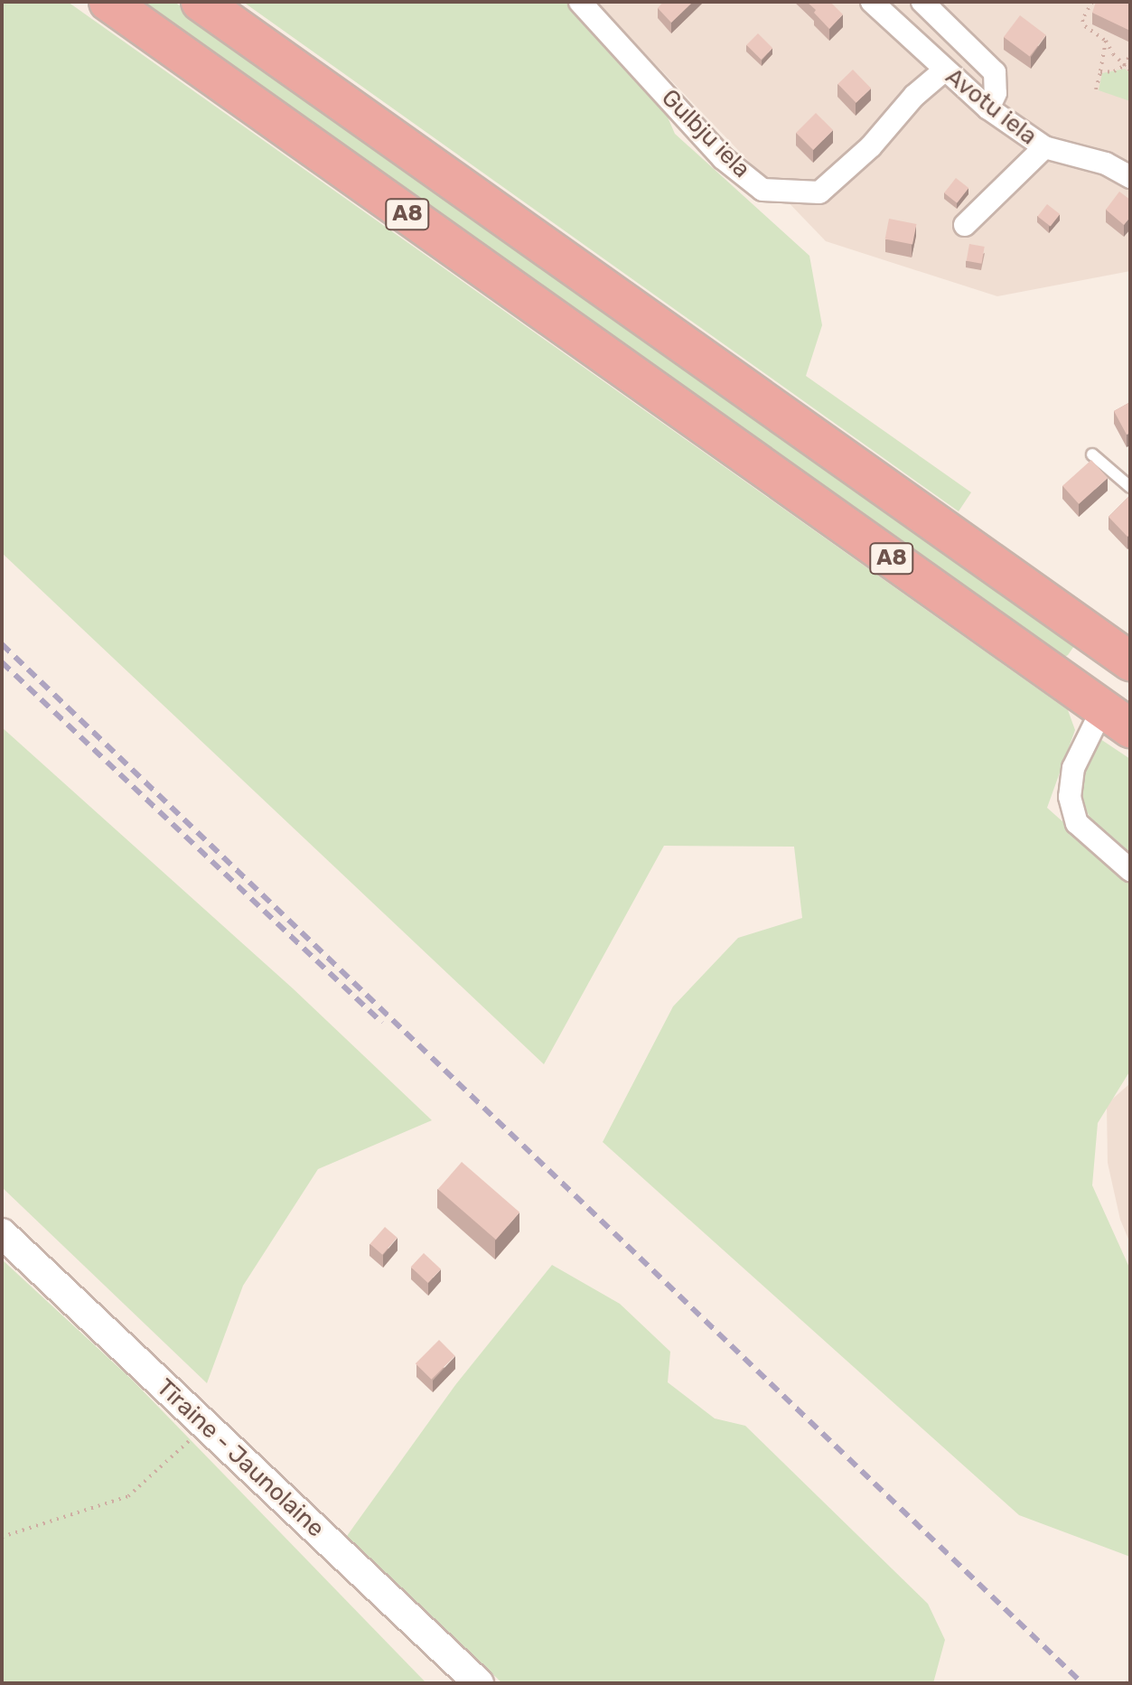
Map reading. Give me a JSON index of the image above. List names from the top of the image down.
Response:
{
  "streets": {
    "highway": ["A8"],
    "main road": ["Tīraine - Jaunolaine"],
    "street": ["Avotu iela", "Gulbju iela"]
  },
  "crossings": [
    ["Avotu iela", "Gulbju iela"]
  ]
}
